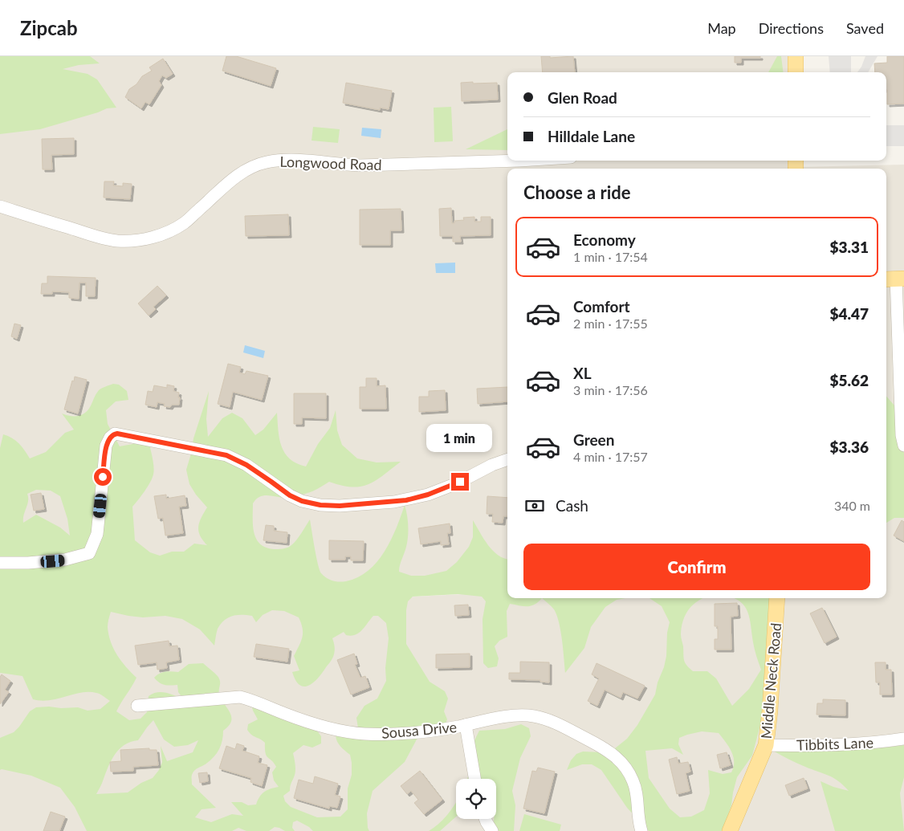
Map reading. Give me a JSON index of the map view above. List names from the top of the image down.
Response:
{
  "streets": {
    "main road": ["Middle Neck Road"],
    "street": ["Longwood Road", "Sousa Drive", "Tibbits Lane"]
  },
  "crossings": [
    ["Middle Neck Road", "Tibbits Lane"]
  ],
  "page": {
    "header": "Zipcab",
    "nav": ["Map", "Directions", "Saved"],
    "banner": ["Glen Road", "Hilldale Lane"],
    "heading": "Choose a ride",
    "list": [
      {
        "name": "Economy",
        "note": "1 min · 17:54",
        "value": "$3.31"
      },
      {
        "name": "Comfort",
        "note": "2 min · 17:55",
        "value": "$4.47"
      },
      {
        "name": "XL",
        "note": "3 min · 17:56",
        "value": "$5.62"
      },
      {
        "name": "Green",
        "note": "4 min · 17:57",
        "value": "$3.36"
      }
    ],
    "bubble": "1 min",
    "pay": ["Cash", "340 m"],
    "buttons": "Confirm"
  }
}
